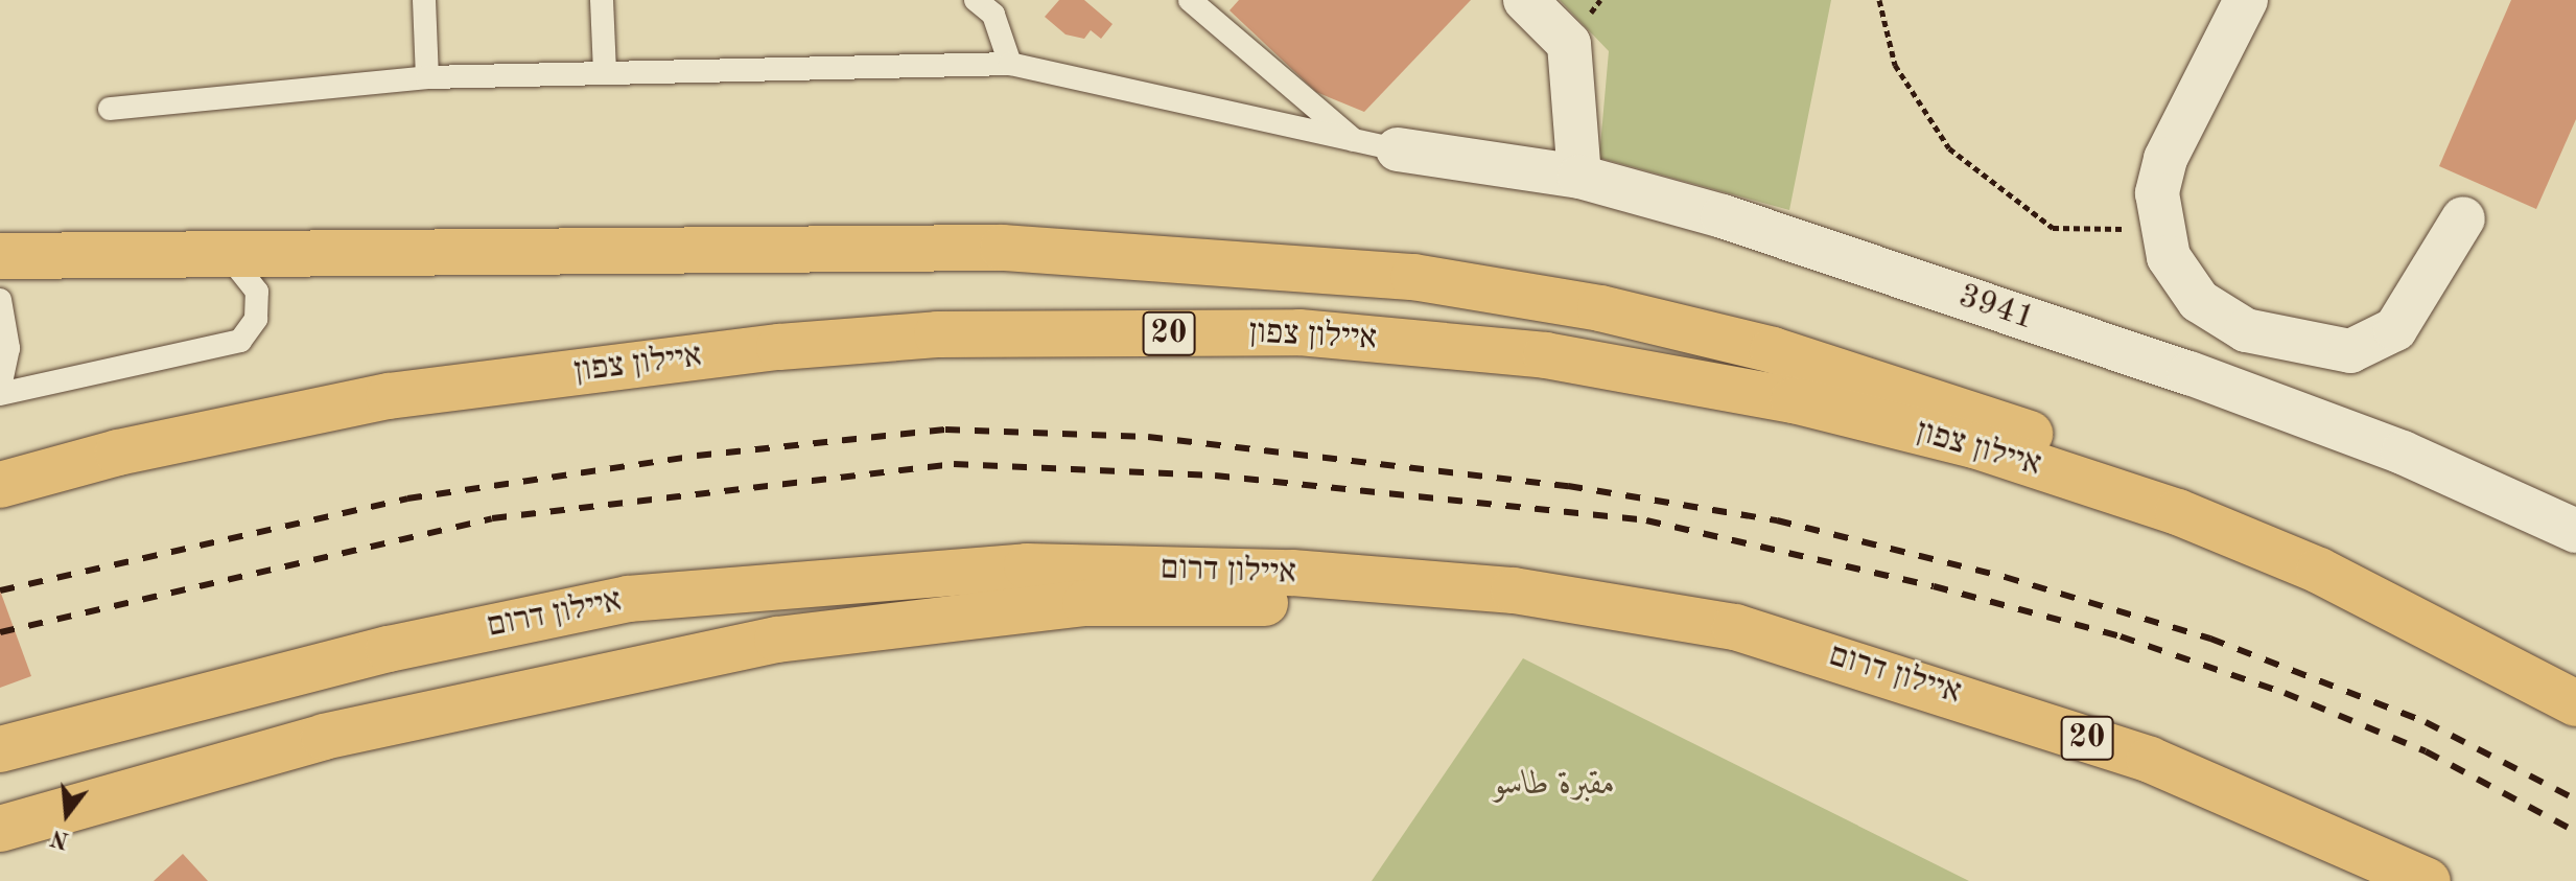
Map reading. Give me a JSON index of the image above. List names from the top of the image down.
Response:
{
  "streets": {
    "highway": ["20", "איילון צפון", "איילון דרום"],
    "street": ["3941"]
  },
  "parks": ["مقبرة طاسو"],
  "north": "bottom"
}
